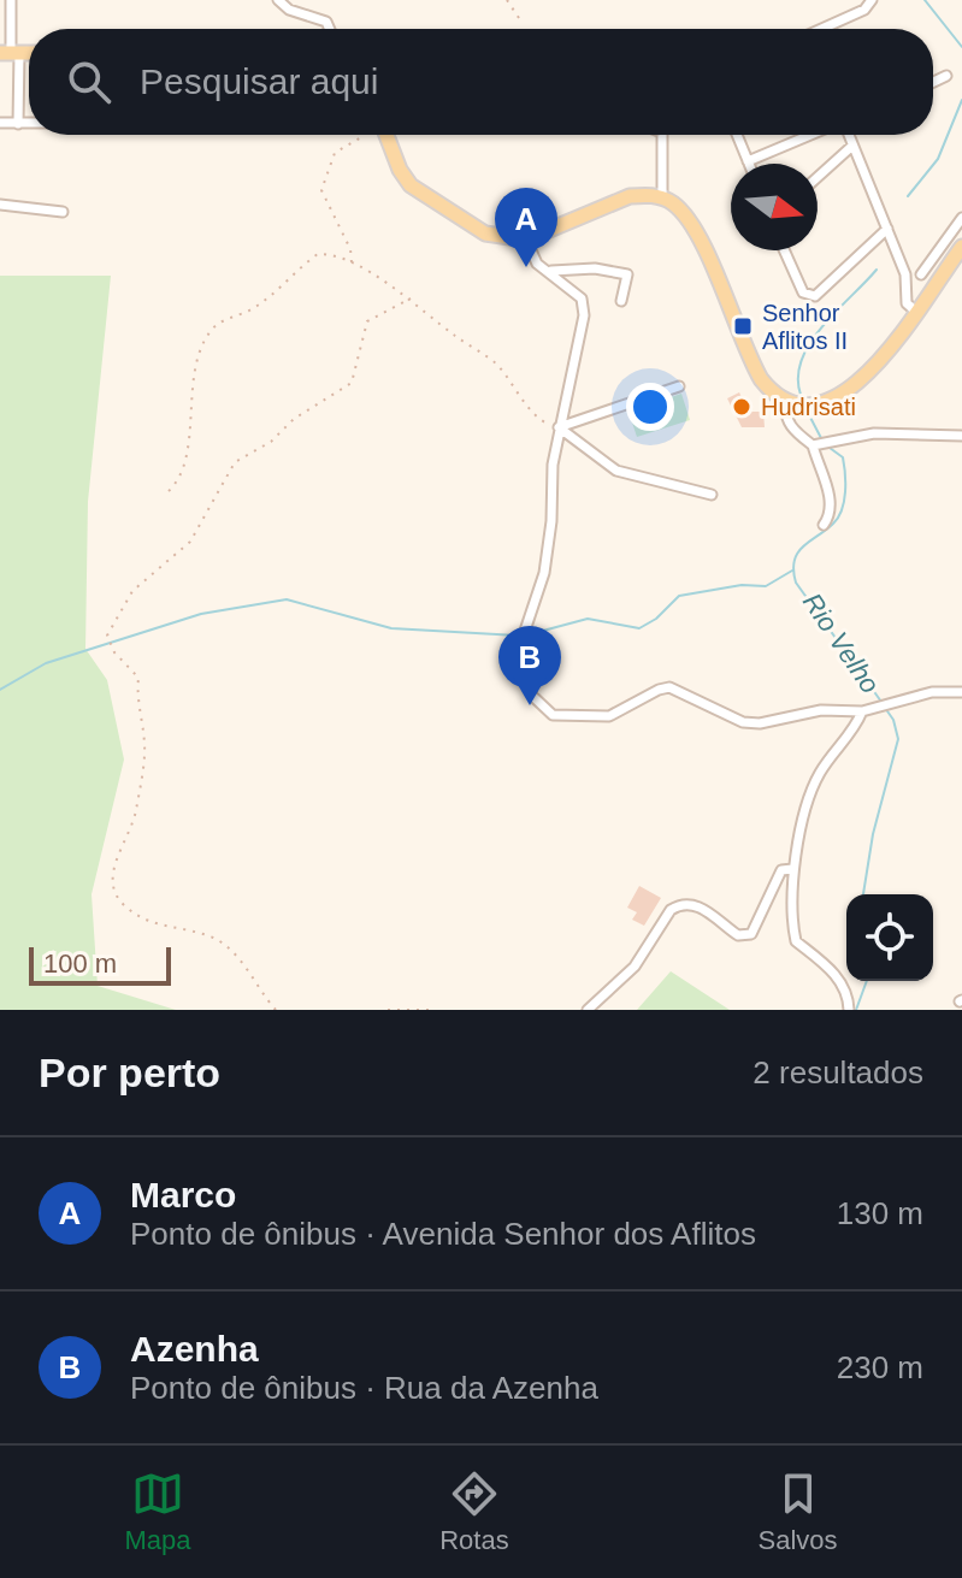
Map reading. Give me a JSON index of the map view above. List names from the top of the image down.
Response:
{
  "water": ["Rio Velho"],
  "places": {
    "transit": ["Senhor Aflitos II"],
    "other": ["Hudrisati"]
  },
  "scale_bar": "100 m",
  "north": "right",
  "page": {
    "search": "Pesquisar aqui",
    "pins": ["A", "B"],
    "scale": "100 m",
    "heading": ["Por perto", "2 resultados"],
    "list": [
      {
        "mark": "A",
        "name": "Marco",
        "note": "Ponto de ônibus · Avenida Senhor dos Aflitos",
        "value": "130 m"
      },
      {
        "mark": "B",
        "name": "Azenha",
        "note": "Ponto de ônibus · Rua da Azenha",
        "value": "230 m"
      }
    ],
    "nav": ["Mapa", "Rotas", "Salvos"]
  }
}
